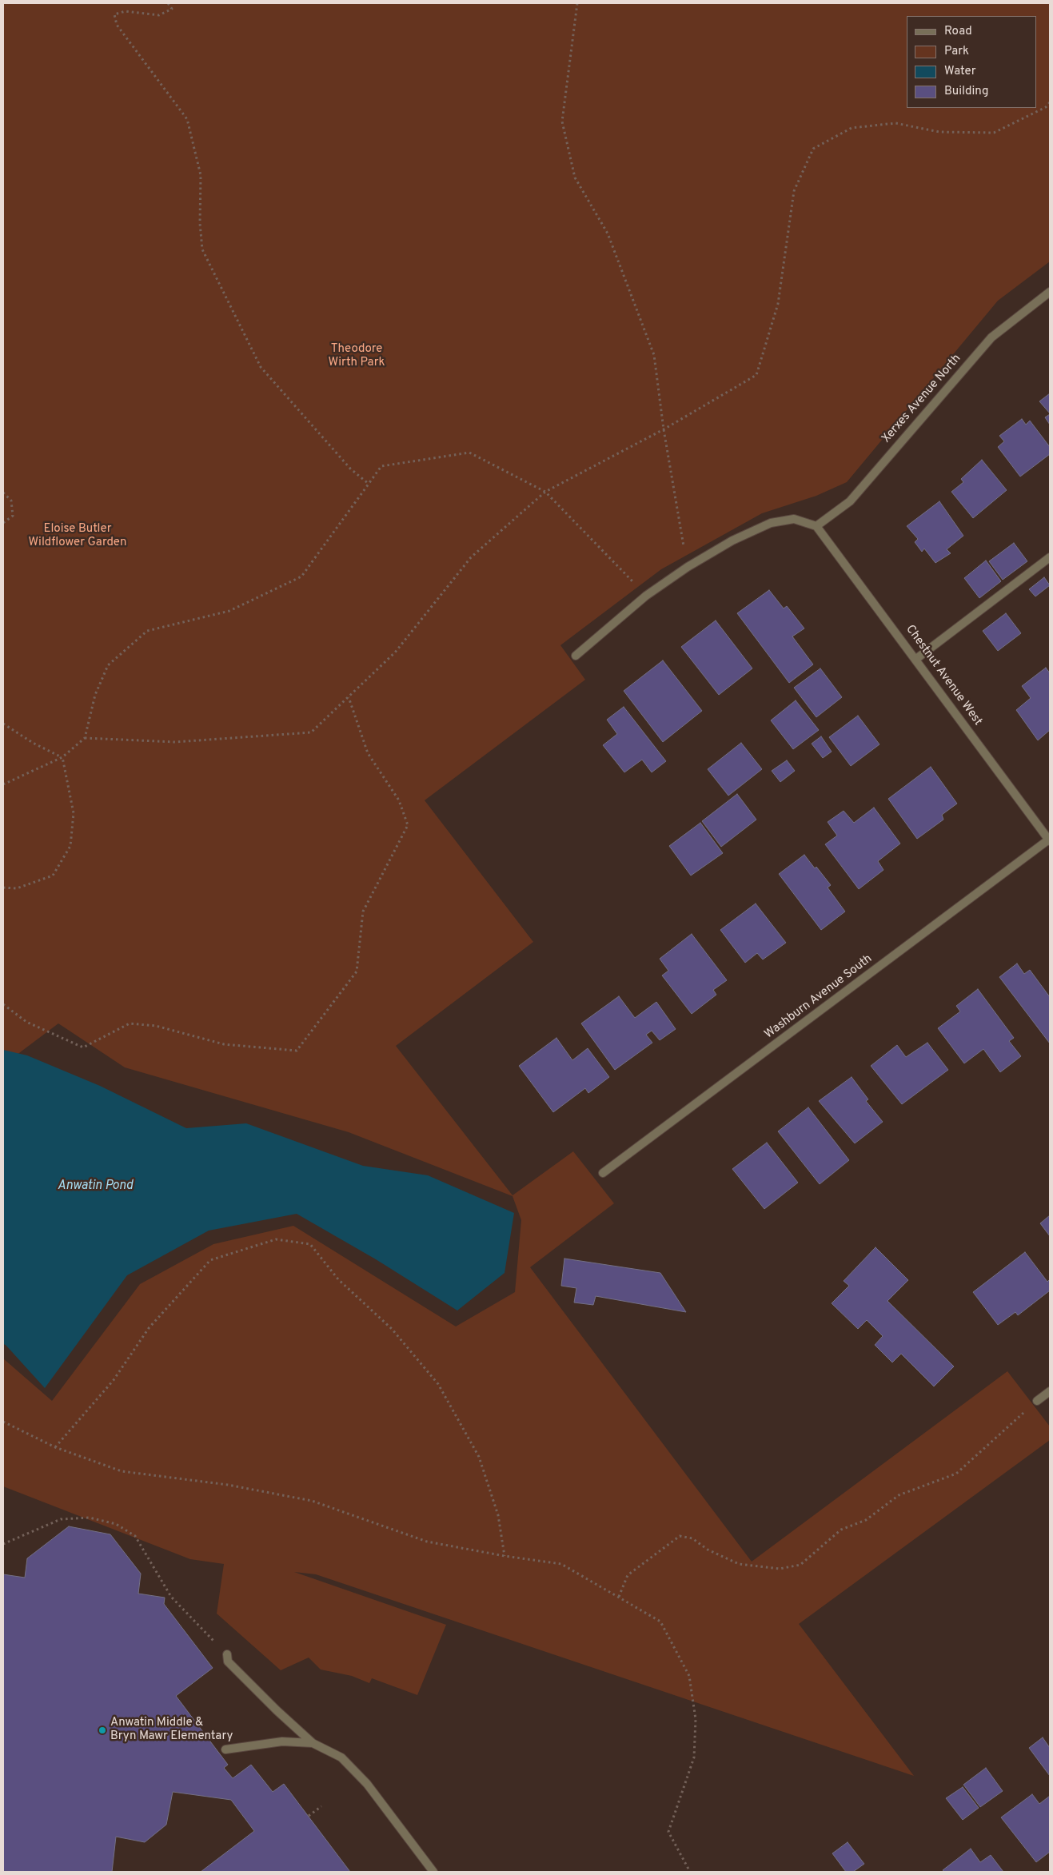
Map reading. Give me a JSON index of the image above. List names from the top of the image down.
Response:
{
  "streets": {
    "street": ["Xerxes Avenue North", "Chestnut Avenue West", "Washburn Avenue South"]
  },
  "crossings": [
    ["Xerxes Avenue North", "Chestnut Avenue West"],
    ["Chestnut Avenue West", "Washburn Avenue South"]
  ],
  "water": ["Anwatin Pond"],
  "parks": ["Theodore Wirth Park", "Eloise Butler Wildflower Garden"],
  "places": ["Anwatin Middle & Bryn Mawr Elementary"],
  "legend": [
    "Road",
    "Park",
    "Water",
    "Building"
  ]
}
